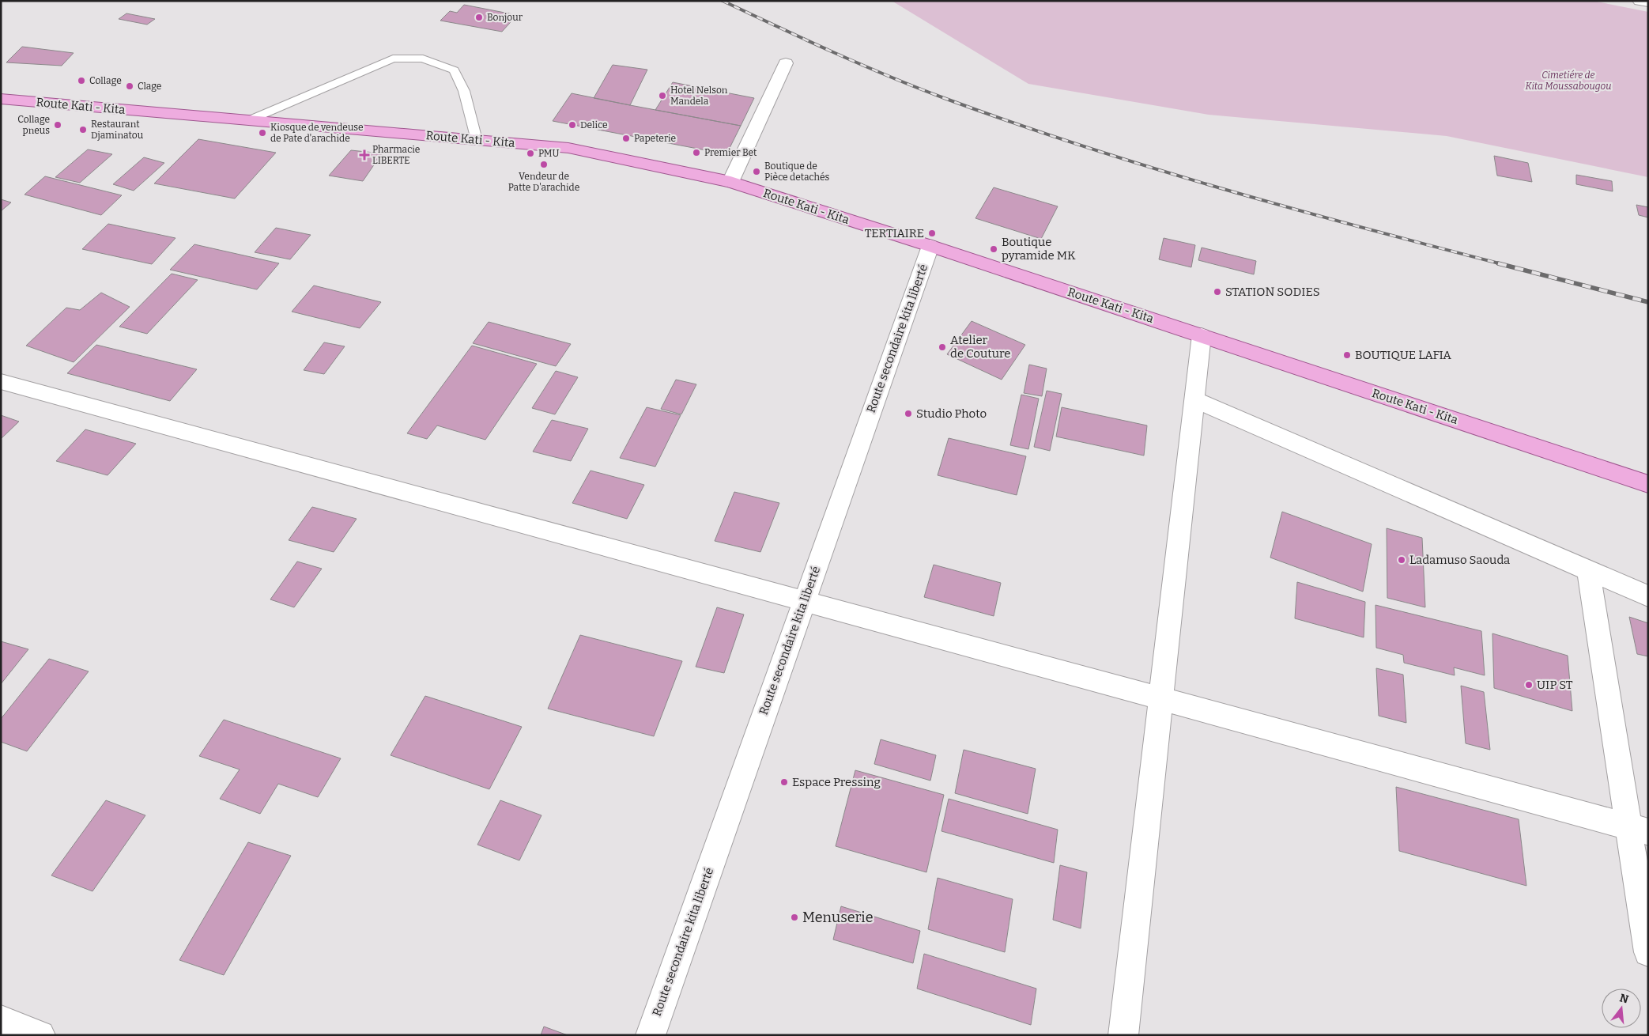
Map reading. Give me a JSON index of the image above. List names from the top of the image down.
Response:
{
  "streets": {
    "main road": ["Route Kati - Kita"],
    "street": ["Route secondaire kita liberté"]
  },
  "crossings": [
    ["Route Kati - Kita", "Route secondaire kita liberté"]
  ],
  "parks": ["Cimetiére de Kita Moussabougou"],
  "places": {
    "other": [
      "Bonjour",
      "Collage",
      "Clage",
      "Hotel Nelson Mandela",
      "Collage pneus",
      "Delice",
      "Restaurant Djaminatou",
      "Kiosque de vendeuse de Pate d'arachide",
      "Papeterie",
      "Premier Bet",
      "PMU",
      "Vendeur de Patte D'arachide",
      "Boutique de Pièce detachés",
      "TERTIAIRE",
      "Boutique pyramide MK",
      "STATION SODIES",
      "Atelier de Couture",
      "BOUTIQUE LAFIA",
      "Studio Photo",
      "Ladamuso Saouda",
      "UIP ST",
      "Espace Pressing",
      "Menuserie"
    ],
    "health": ["Pharmacie LIBERTE"]
  },
  "north": "top"
}
